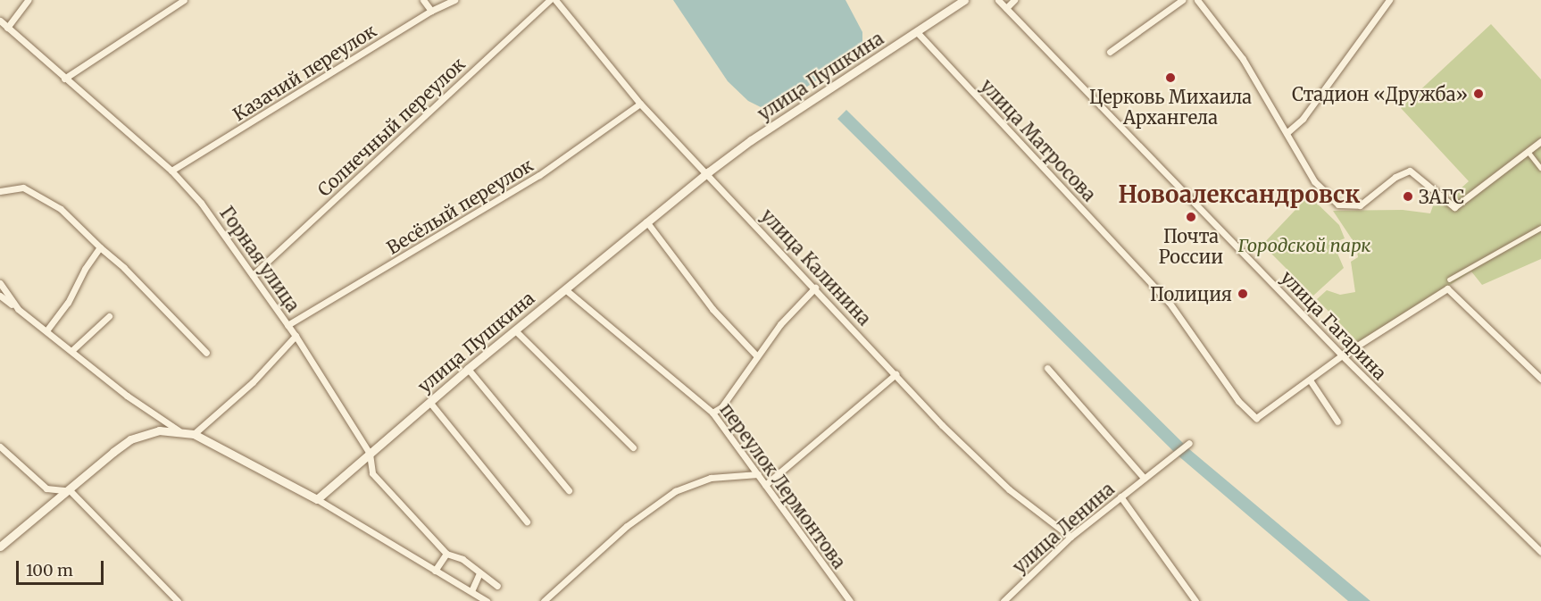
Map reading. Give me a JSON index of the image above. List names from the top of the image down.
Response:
{
  "streets": {
    "main road": ["улица Пушкина"],
    "street": [
      "Казачий переулок",
      "Солнечный переулок",
      "улица Матросова",
      "Весёлый переулок",
      "Горная улица",
      "улица Калинина",
      "улица Гагарина",
      "переулок Лермонтова",
      "улица Ленина"
    ]
  },
  "crossings": [
    ["Казачий переулок", "Горная улица"],
    ["улица Пушкина", "улица Матросова"],
    ["улица Пушкина", "Горная улица"],
    ["улица Пушкина", "улица Калинина"],
    ["улица Пушкина", "переулок Лермонтова"],
    ["Солнечный переулок", "Горная улица"],
    ["Весёлый переулок", "Горная улица"],
    ["Весёлый переулок", "улица Калинина"],
    ["улица Калинина", "улица Ленина"]
  ],
  "districts": ["Новоалександровск"],
  "parks": ["Городской парк"],
  "places": [
    "Церковь Михаила Архангела",
    "Стадион «Дружба»",
    "ЗАГС",
    "Почта России",
    "Полиция"
  ],
  "scale_bar": "100 m"
}
